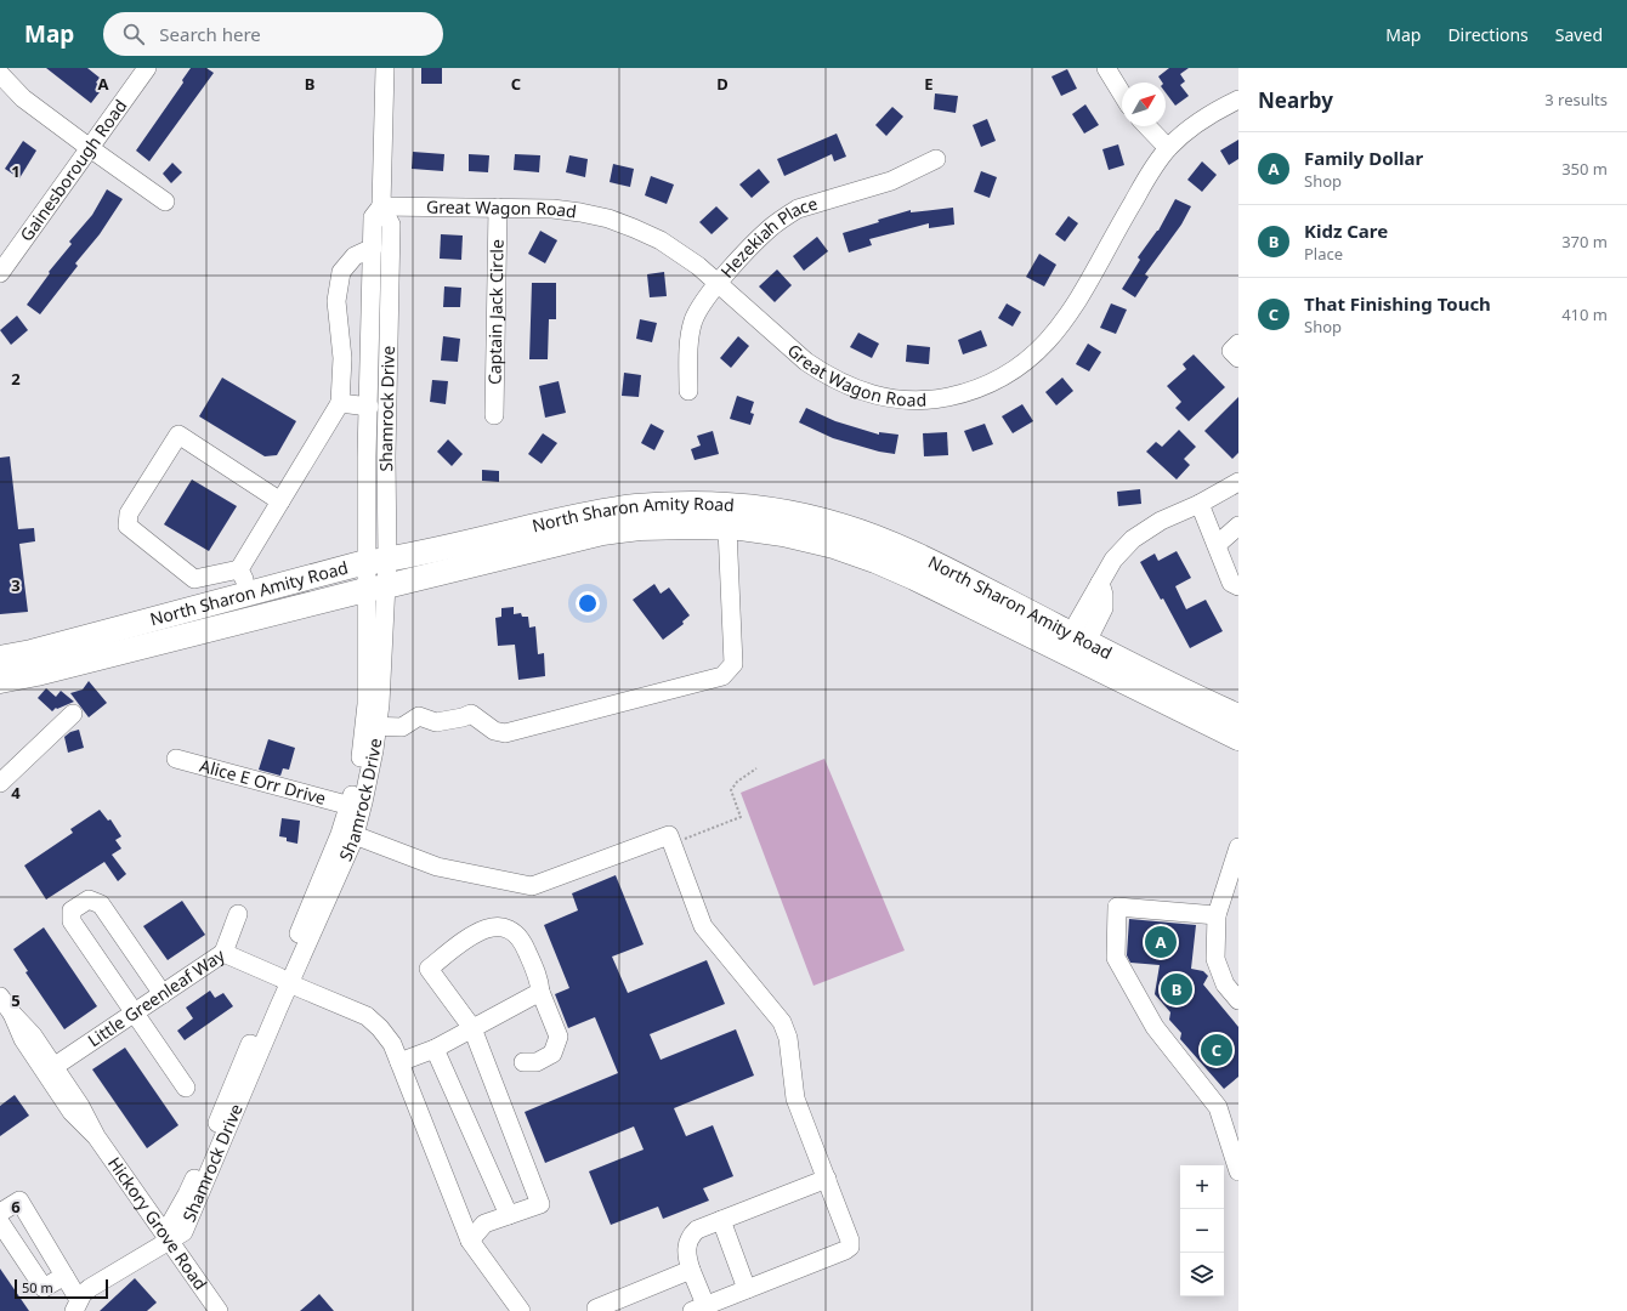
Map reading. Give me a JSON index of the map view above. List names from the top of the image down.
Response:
{
  "streets": {
    "main road": ["North Sharon Amity Road"],
    "street": [
      "Gainesborough Road",
      "Great Wagon Road",
      "Hezekiah Place",
      "Captain Jack Circle",
      "Shamrock Drive",
      "Alice E Orr Drive",
      "Little Greenleaf Way",
      "Hickory Grove Road"
    ]
  },
  "crossings": [
    ["Great Wagon Road", "Hezekiah Place"],
    ["Great Wagon Road", "Captain Jack Circle"],
    ["Great Wagon Road", "Shamrock Drive"],
    ["Shamrock Drive", "North Sharon Amity Road"],
    ["Shamrock Drive", "Alice E Orr Drive"],
    ["Shamrock Drive", "Little Greenleaf Way"],
    ["Shamrock Drive", "Hickory Grove Road"],
    ["Little Greenleaf Way", "Hickory Grove Road"]
  ],
  "scale_bar": "50 m",
  "north": "top right",
  "page": {
    "header": "Map",
    "search": "Search here",
    "nav": ["Map", "Directions", "Saved"],
    "heading": ["Nearby", "3 results"],
    "list": [
      {
        "mark": "A",
        "name": "Family Dollar",
        "note": "Shop",
        "value": "350 m"
      },
      {
        "mark": "B",
        "name": "Kidz Care",
        "note": "Place",
        "value": "370 m"
      },
      {
        "mark": "C",
        "name": "That Finishing Touch",
        "note": "Shop",
        "value": "410 m"
      }
    ],
    "pins": ["A", "B", "C"],
    "map_buttons": ["+", "−"],
    "scale": "50 m"
  },
  "grid": {
    "columns": [
      "A",
      "B",
      "C",
      "D",
      "E"
    ],
    "rows": [
      "1",
      "2",
      "3",
      "4",
      "5",
      "6"
    ]
  }
}
